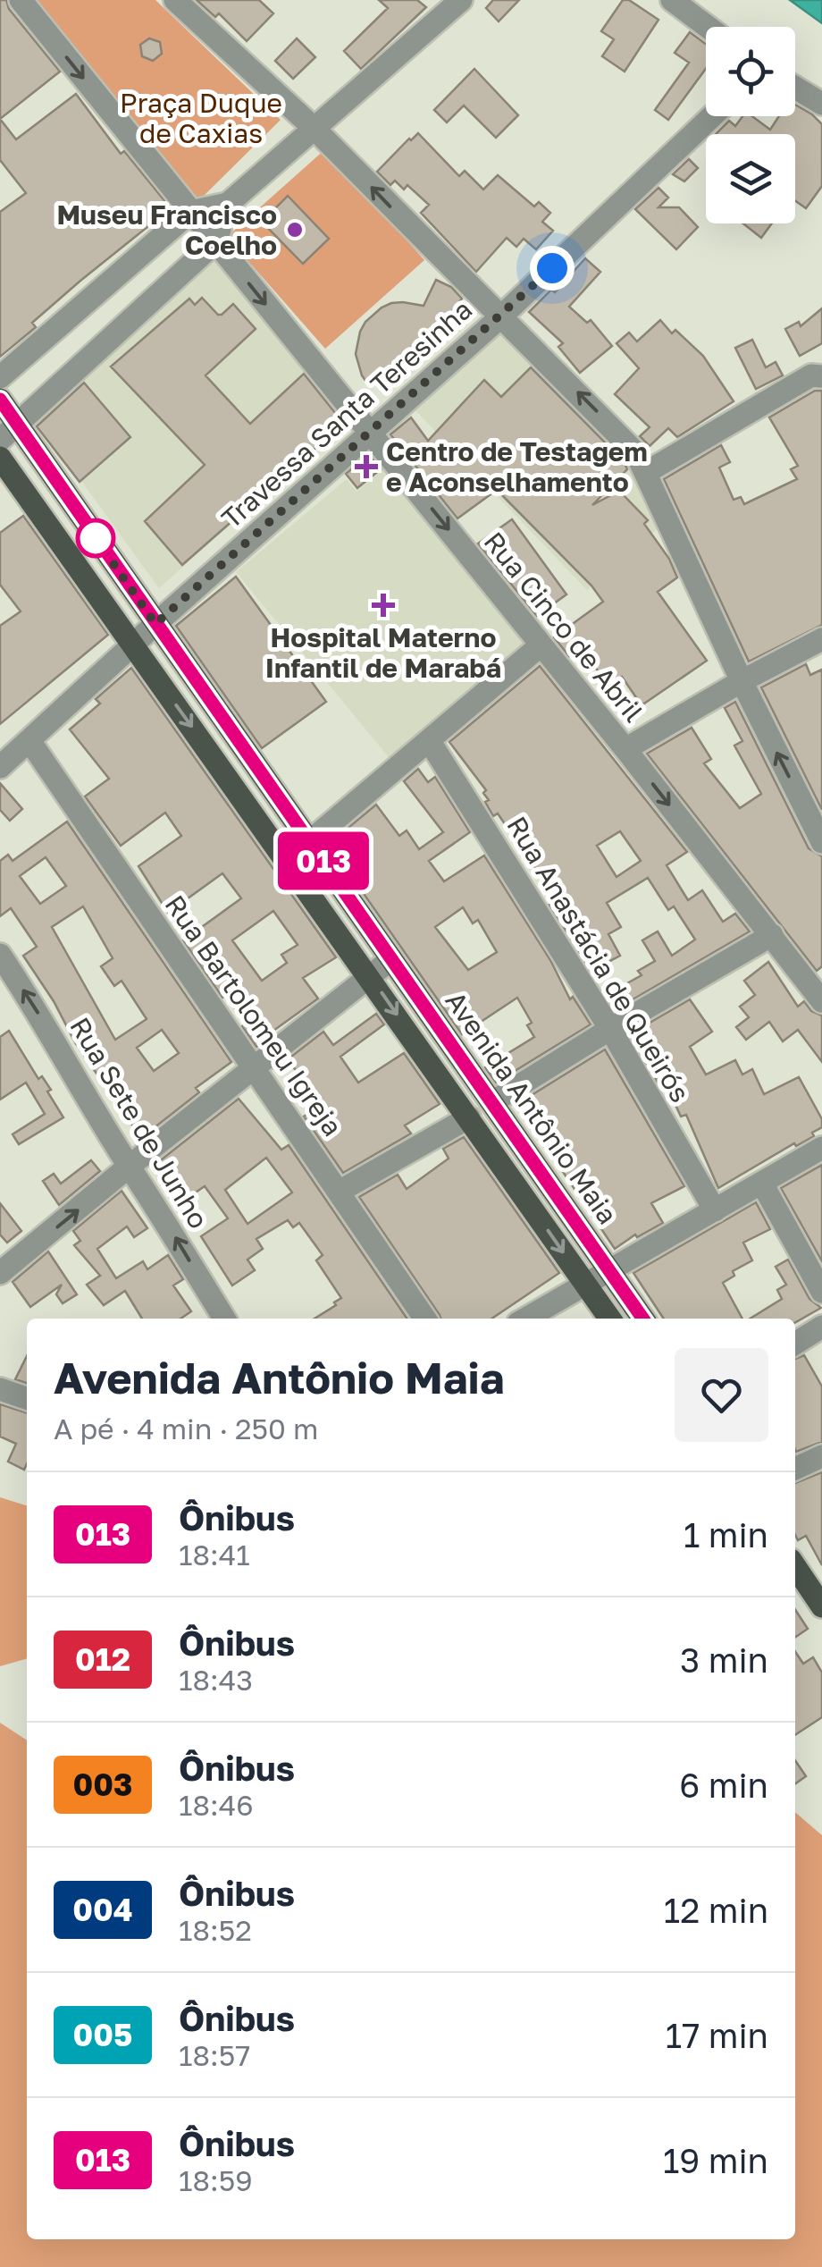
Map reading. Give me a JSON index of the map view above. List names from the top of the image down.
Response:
{
  "streets": {
    "main road": ["Avenida Antônio Maia"],
    "street": [
      "Travessa Santa Teresinha",
      "Rua Cinco de Abril",
      "Rua Anastácia de Queirós",
      "Rua Bartolomeu Igreja",
      "Rua Sete de Junho"
    ]
  },
  "crossings": [
    ["Travessa Santa Teresinha", "Rua Cinco de Abril"],
    ["Travessa Santa Teresinha", "Rua Bartolomeu Igreja"],
    ["Travessa Santa Teresinha", "Avenida Antônio Maia"]
  ],
  "one_way": ["Rua Sete de Junho"],
  "parks": ["Praça Duque de Caxias"],
  "places": {
    "other": ["Museu Francisco Coelho"],
    "health": ["Centro de Testagem e Aconselhamento", "Hospital Materno Infantil de Marabá"]
  },
  "lines": ["bus line 013"],
  "page": {
    "on_map": "013",
    "heading": ["Avenida Antônio Maia", "A pé · 4 min · 250 m"],
    "list": [
      {
        "mark": "013",
        "name": "Ônibus",
        "note": "18:41",
        "value": "1 min"
      },
      {
        "mark": "012",
        "name": "Ônibus",
        "note": "18:43",
        "value": "3 min"
      },
      {
        "mark": "003",
        "name": "Ônibus",
        "note": "18:46",
        "value": "6 min"
      },
      {
        "mark": "004",
        "name": "Ônibus",
        "note": "18:52",
        "value": "12 min"
      },
      {
        "mark": "005",
        "name": "Ônibus",
        "note": "18:57",
        "value": "17 min"
      },
      {
        "mark": "013",
        "name": "Ônibus",
        "note": "18:59",
        "value": "19 min"
      }
    ]
  }
}
